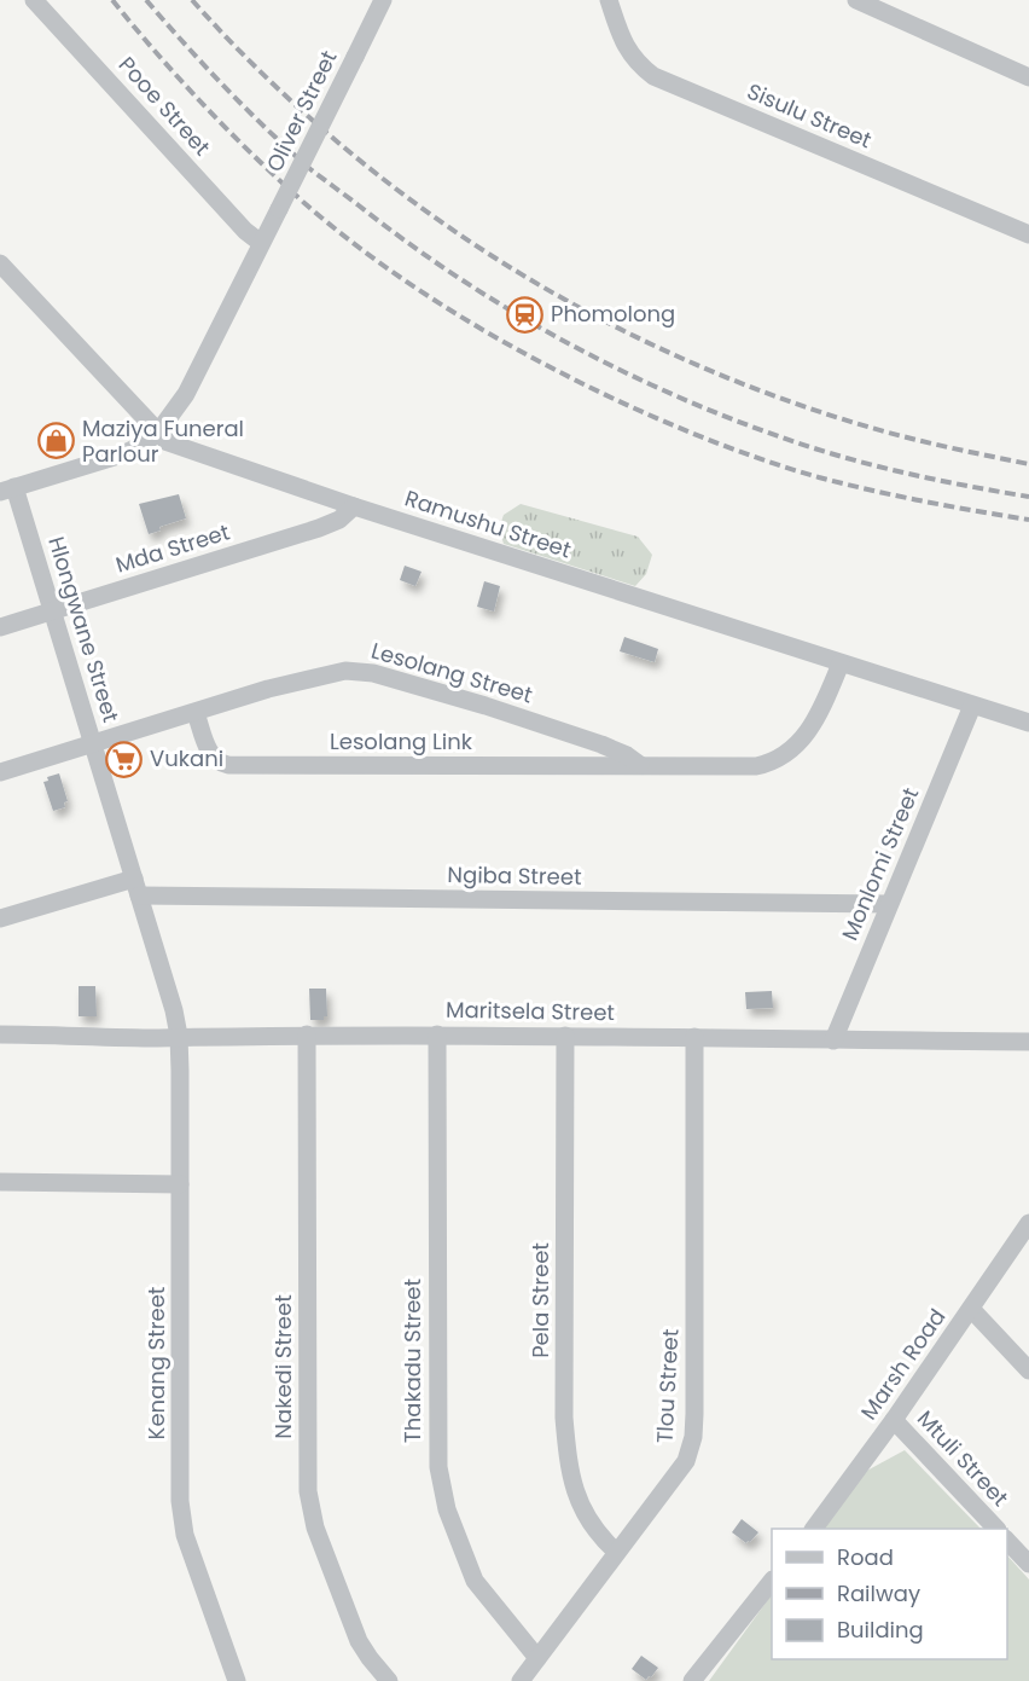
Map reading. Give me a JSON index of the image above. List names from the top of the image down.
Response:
{
  "streets": {
    "street": [
      "Pooe Street",
      "Oliver Street",
      "Sisulu Street",
      "Ramushu Street",
      "Mda Street",
      "Hlongwane Street",
      "Lesolang Street",
      "Lesolang Link",
      "Monlomi Street",
      "Ngiba Street",
      "Maritsela Street",
      "Pela Street",
      "Thakadu Street",
      "Kenang Street",
      "Marsh Road",
      "Nakedi Street",
      "Tlou Street",
      "Mtuli Street"
    ]
  },
  "crossings": [
    ["Pooe Street", "Oliver Street"],
    ["Oliver Street", "Ramushu Street"],
    ["Ramushu Street", "Mda Street"],
    ["Ramushu Street", "Lesolang Street"],
    ["Ramushu Street", "Monlomi Street"],
    ["Mda Street", "Hlongwane Street"],
    ["Hlongwane Street", "Lesolang Street"],
    ["Hlongwane Street", "Ngiba Street"],
    ["Hlongwane Street", "Maritsela Street"],
    ["Hlongwane Street", "Kenang Street"],
    ["Lesolang Street", "Lesolang Link"],
    ["Monlomi Street", "Ngiba Street"],
    ["Monlomi Street", "Maritsela Street"],
    ["Maritsela Street", "Pela Street"],
    ["Maritsela Street", "Thakadu Street"],
    ["Maritsela Street", "Kenang Street"],
    ["Maritsela Street", "Nakedi Street"],
    ["Maritsela Street", "Tlou Street"],
    ["Pela Street", "Tlou Street"],
    ["Thakadu Street", "Tlou Street"],
    ["Marsh Road", "Mtuli Street"]
  ],
  "places": {
    "station": ["Phomolong"],
    "shop": ["Maziya Funeral Parlour"],
    "supermarket": ["Vukani"]
  },
  "legend": ["Road", "Railway", "Building"]
}
